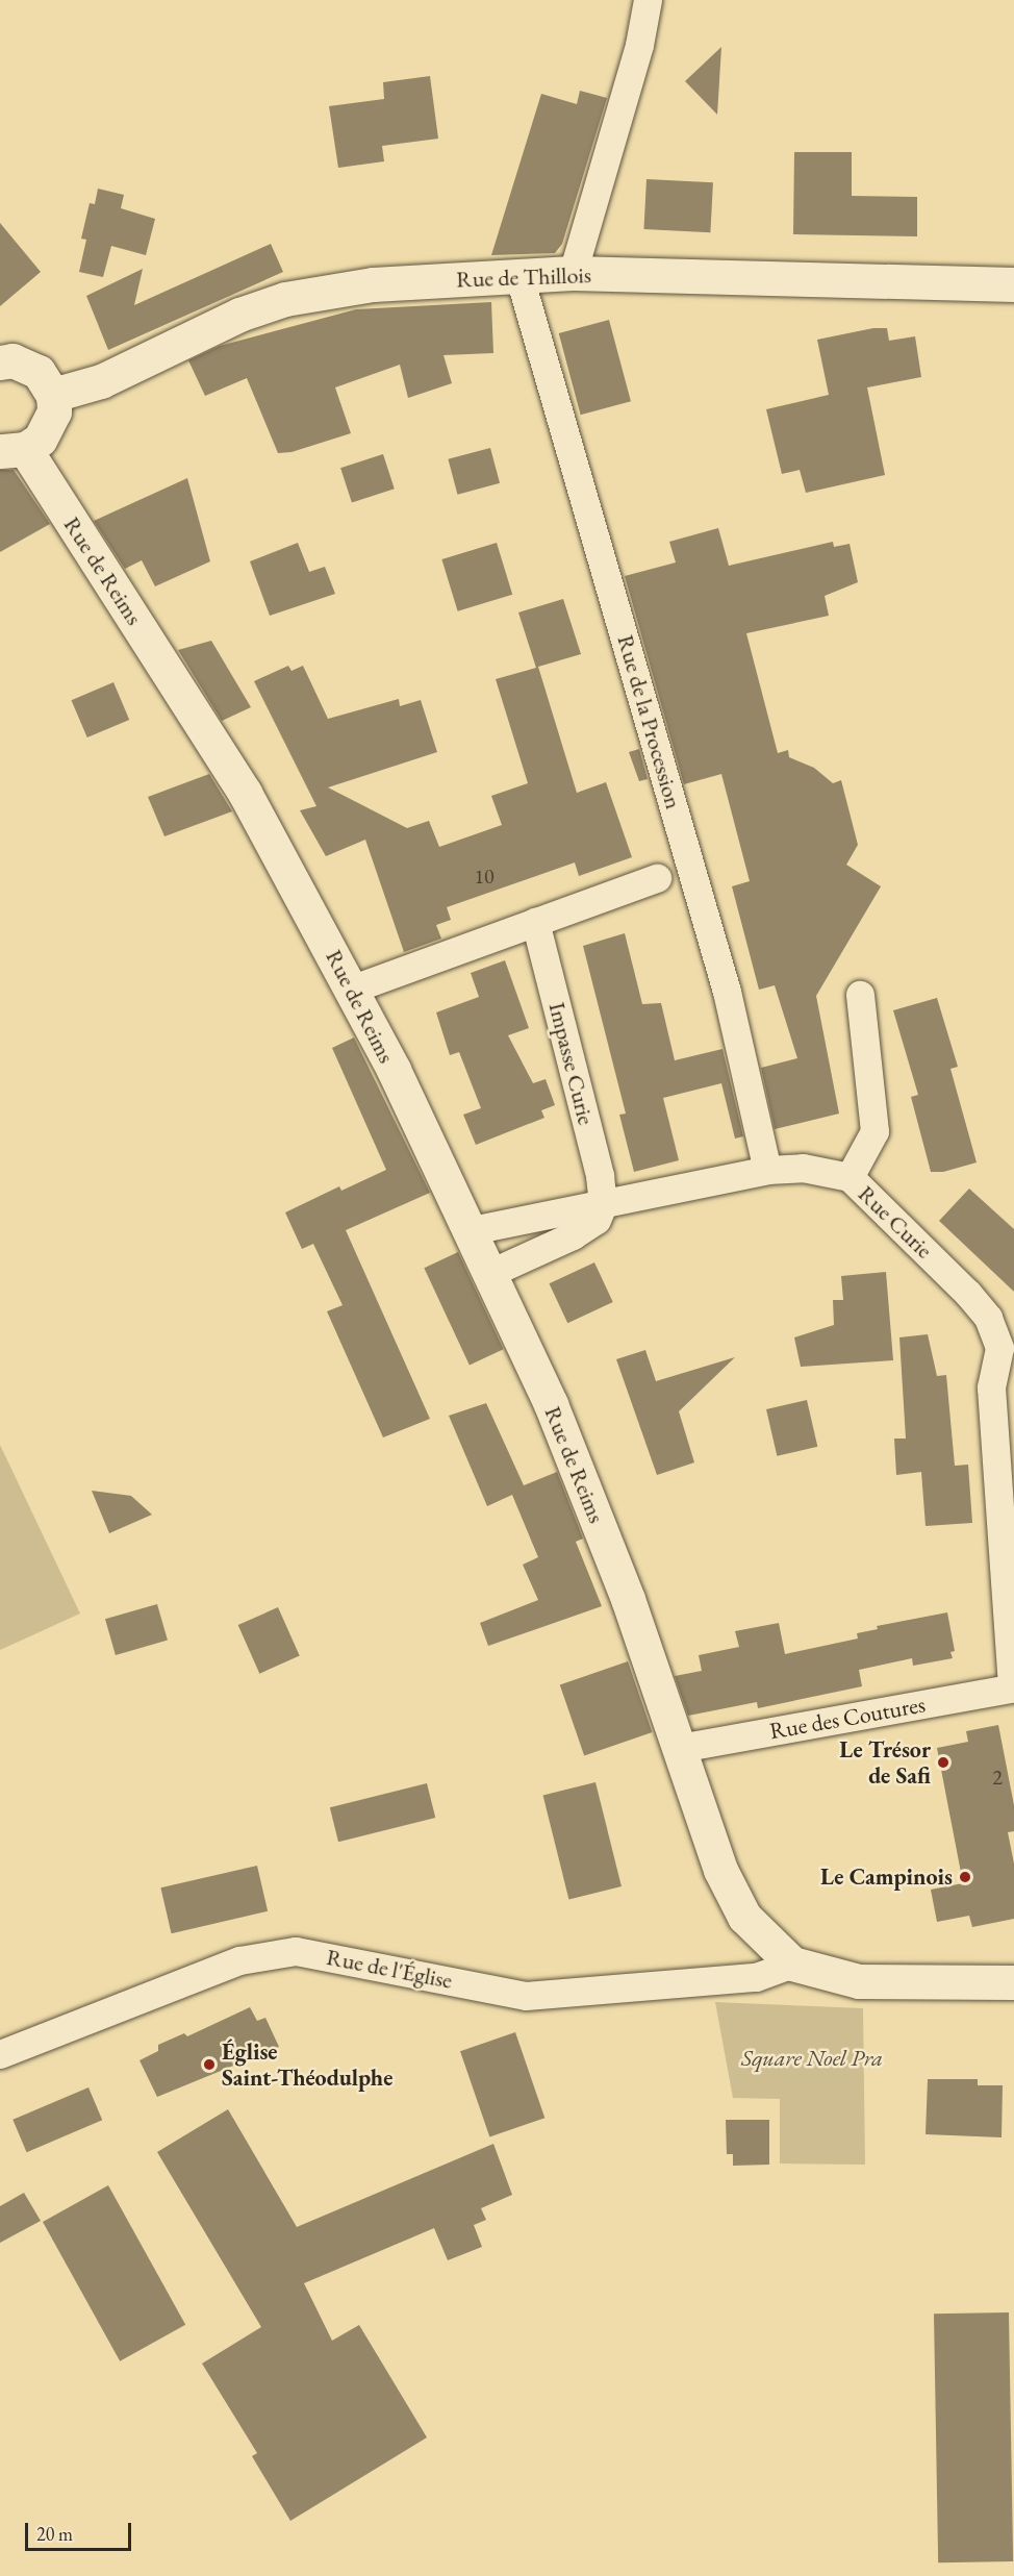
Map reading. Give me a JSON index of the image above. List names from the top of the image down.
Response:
{
  "streets": {
    "street": [
      "Rue de Thillois",
      "Rue de Reims",
      "Rue de la Procession",
      "Impasse Curie",
      "Rue Curie",
      "Rue des Coutures",
      "Rue de l'Église"
    ]
  },
  "crossings": [
    ["Rue de Thillois", "Rue de la Procession"],
    ["Rue de Reims", "Rue Curie"],
    ["Rue de Reims", "Rue des Coutures"],
    ["Rue de Reims", "Rue de l'Église"],
    ["Rue de la Procession", "Rue Curie"],
    ["Impasse Curie", "Rue Curie"]
  ],
  "parks": ["Square Noel Pra"],
  "places": ["Le Trésor de Safi", "Le Campinois", "Église Saint-Théodulphe"],
  "house_numbers": ["10", "2"],
  "scale_bar": "20 m"
}
